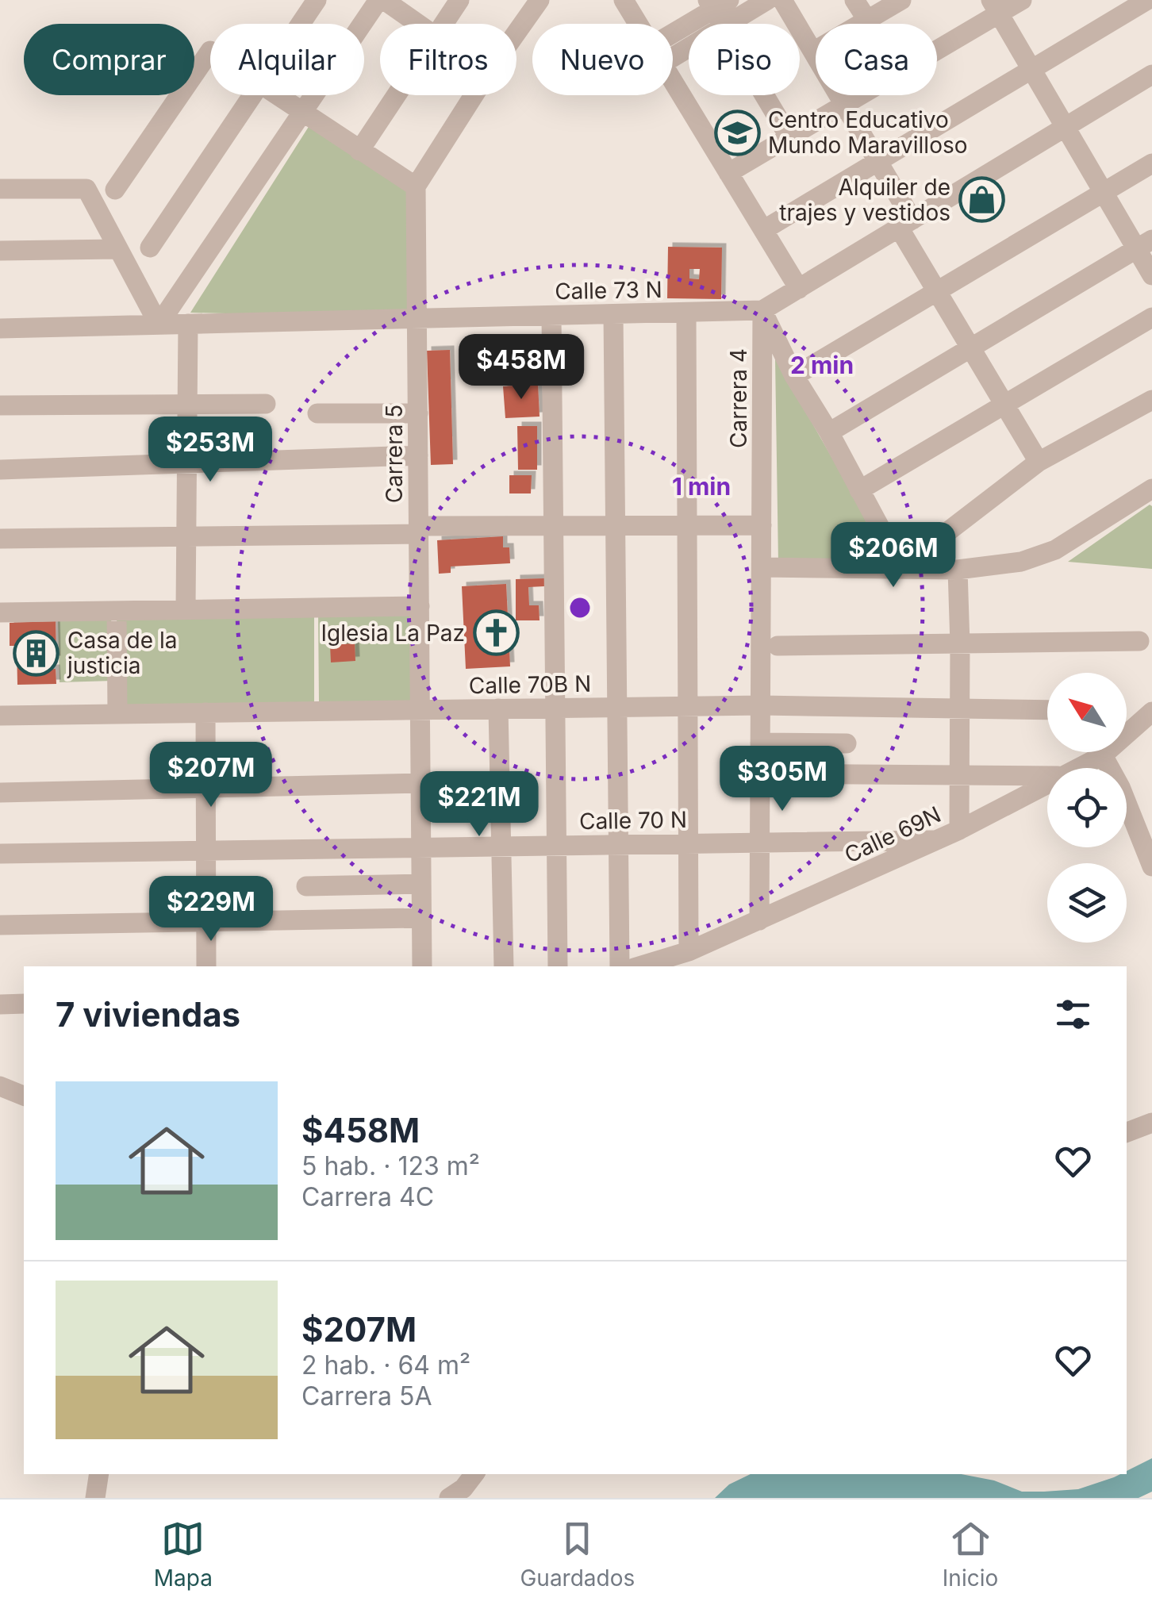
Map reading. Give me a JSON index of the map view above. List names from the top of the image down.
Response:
{
  "streets": {
    "street": [
      "Calle 73 N",
      "Carrera 4",
      "Carrera 5",
      "Calle 70B N",
      "Calle 70 N",
      "Calle 69N"
    ]
  },
  "crossings": [
    ["Calle 73 N", "Carrera 4"],
    ["Calle 73 N", "Carrera 5"],
    ["Carrera 4", "Calle 70B N"],
    ["Carrera 4", "Calle 70 N"],
    ["Carrera 4", "Calle 69N"],
    ["Carrera 5", "Calle 70B N"],
    ["Carrera 5", "Calle 70 N"],
    ["Calle 70 N", "Calle 69N"]
  ],
  "places": {
    "school or university": ["Centro Educativo Mundo Maravilloso"],
    "shop": ["Alquiler de trajes y vestidos"],
    "church": ["Iglesia La Paz"],
    "building": ["Casa de la justicia"]
  },
  "north": "top left",
  "page": {
    "chip": [
      "Comprar",
      "Alquilar",
      "Filtros",
      "Nuevo",
      "Piso",
      "Casa"
    ],
    "price": [
      "$458M",
      "$253M",
      "$206M",
      "$207M",
      "$305M",
      "$221M",
      "$229M"
    ],
    "heading": "7 viviendas",
    "list": [
      {
        "name": "$458M",
        "note": "5 hab. · 123 m² · Carrera 4C"
      },
      {
        "name": "$207M",
        "note": "2 hab. · 64 m² · Carrera 5A"
      }
    ],
    "tabs": ["Mapa", "Guardados", "Inicio"]
  },
  "rings": ["2 min", "1 min"]
}
